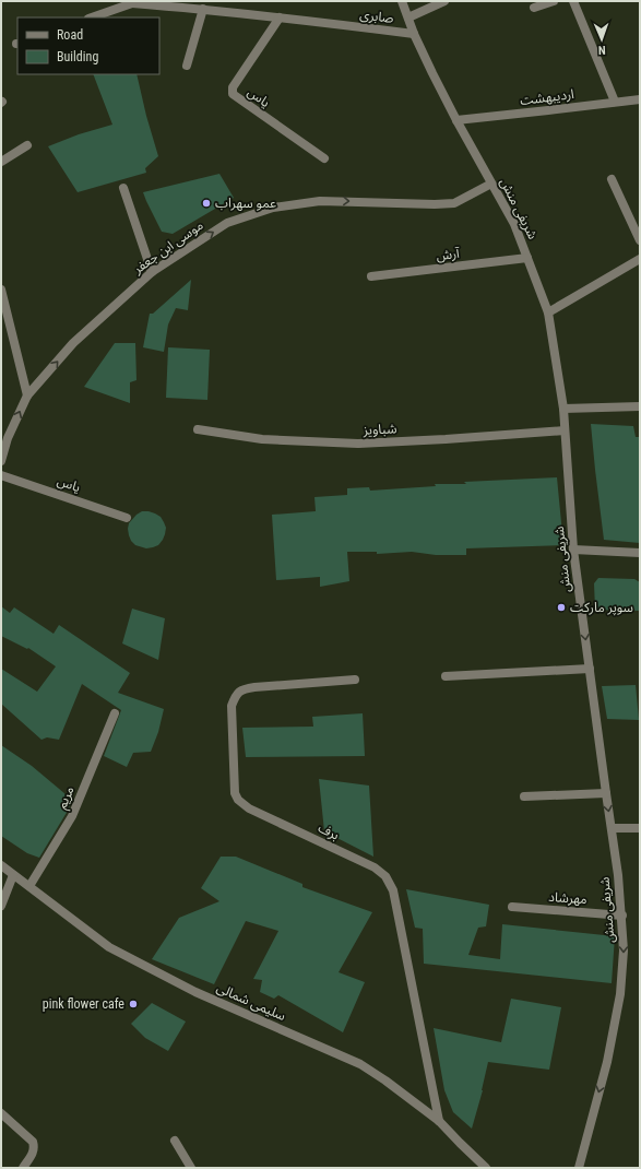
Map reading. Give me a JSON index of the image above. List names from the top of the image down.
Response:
{
  "streets": {
    "street": [
      "صابری",
      "یاس",
      "اردیبهشت",
      "شریفی منش",
      "موسی ابن جعفر",
      "آرش",
      "شباویز",
      "مریم",
      "برف",
      "مهرشاد",
      "سلیمی شمالی"
    ]
  },
  "crossings": [
    ["صابری", "یاس"],
    ["صابری", "شریفی منش"],
    ["اردیبهشت", "شریفی منش"],
    ["شریفی منش", "موسی ابن جعفر"],
    ["شریفی منش", "آرش"],
    ["شریفی منش", "شباویز"],
    ["شریفی منش", "مهرشاد"],
    ["مریم", "سلیمی شمالی"],
    ["برف", "سلیمی شمالی"]
  ],
  "one_way": ["موسی ابن جعفر"],
  "places": ["عمو سهراب", "سوپر مارکت", "pink flower cafe"],
  "legend": ["Road", "Building"],
  "north": "bottom"
}
